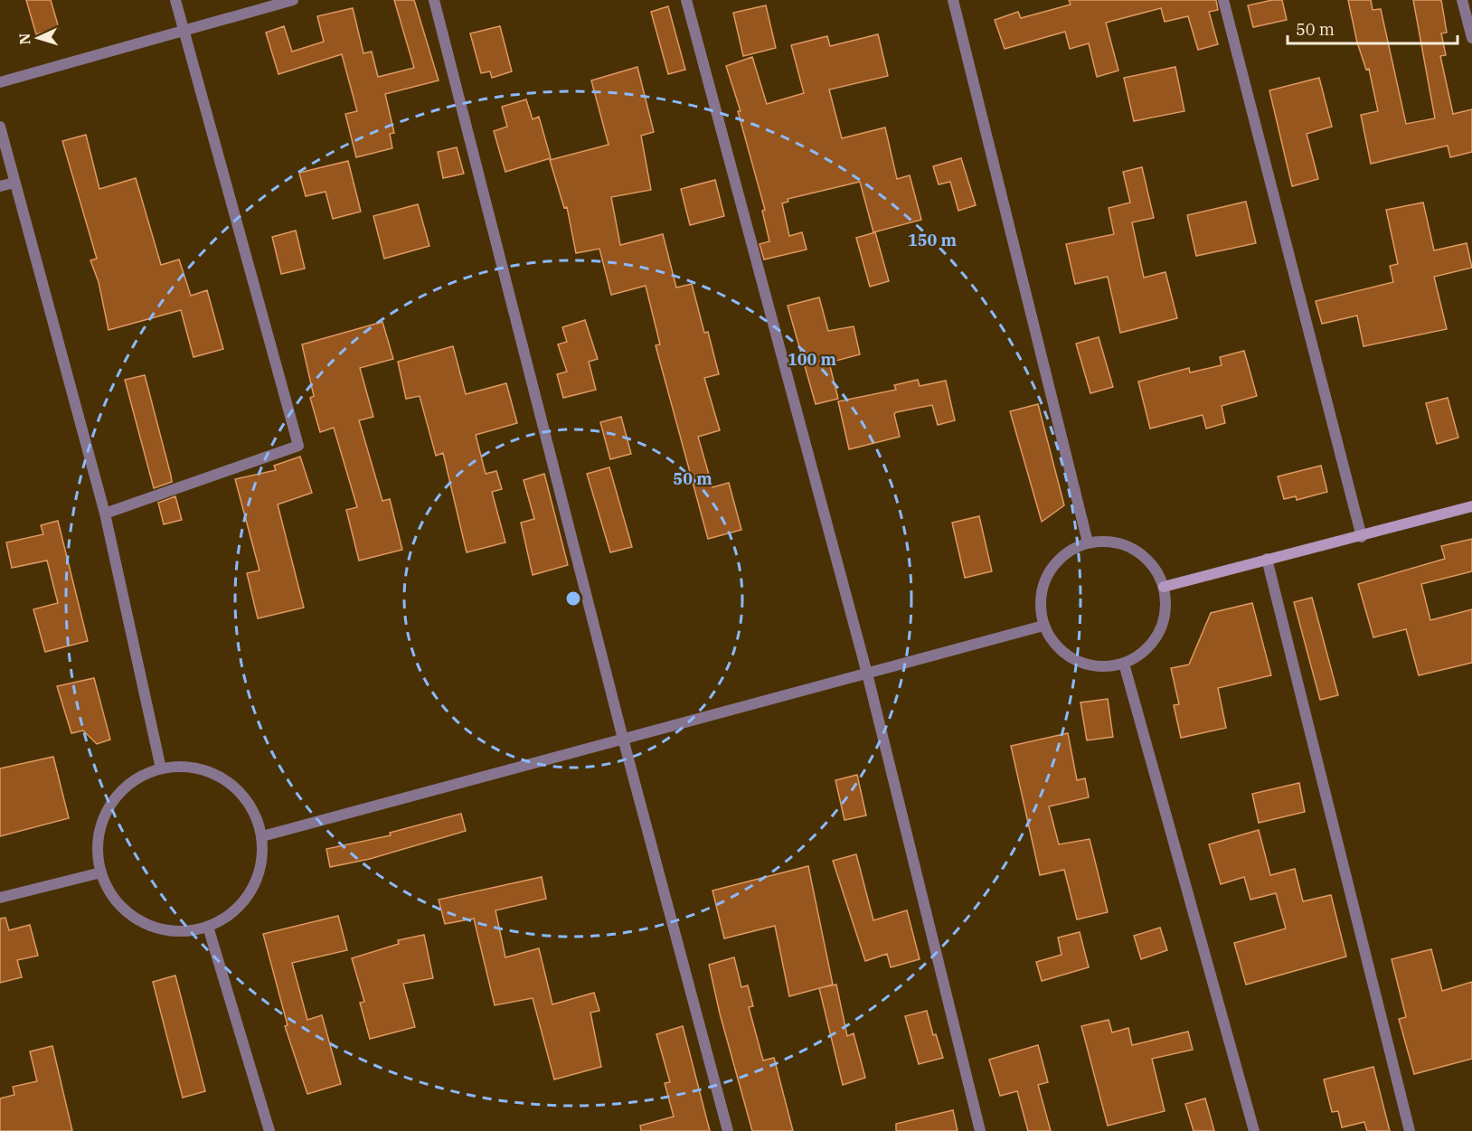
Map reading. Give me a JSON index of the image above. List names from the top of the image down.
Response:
{
  "scale_bar": "50 m",
  "north": "left",
  "rings": ["150 m", "100 m", "50 m"]
}
